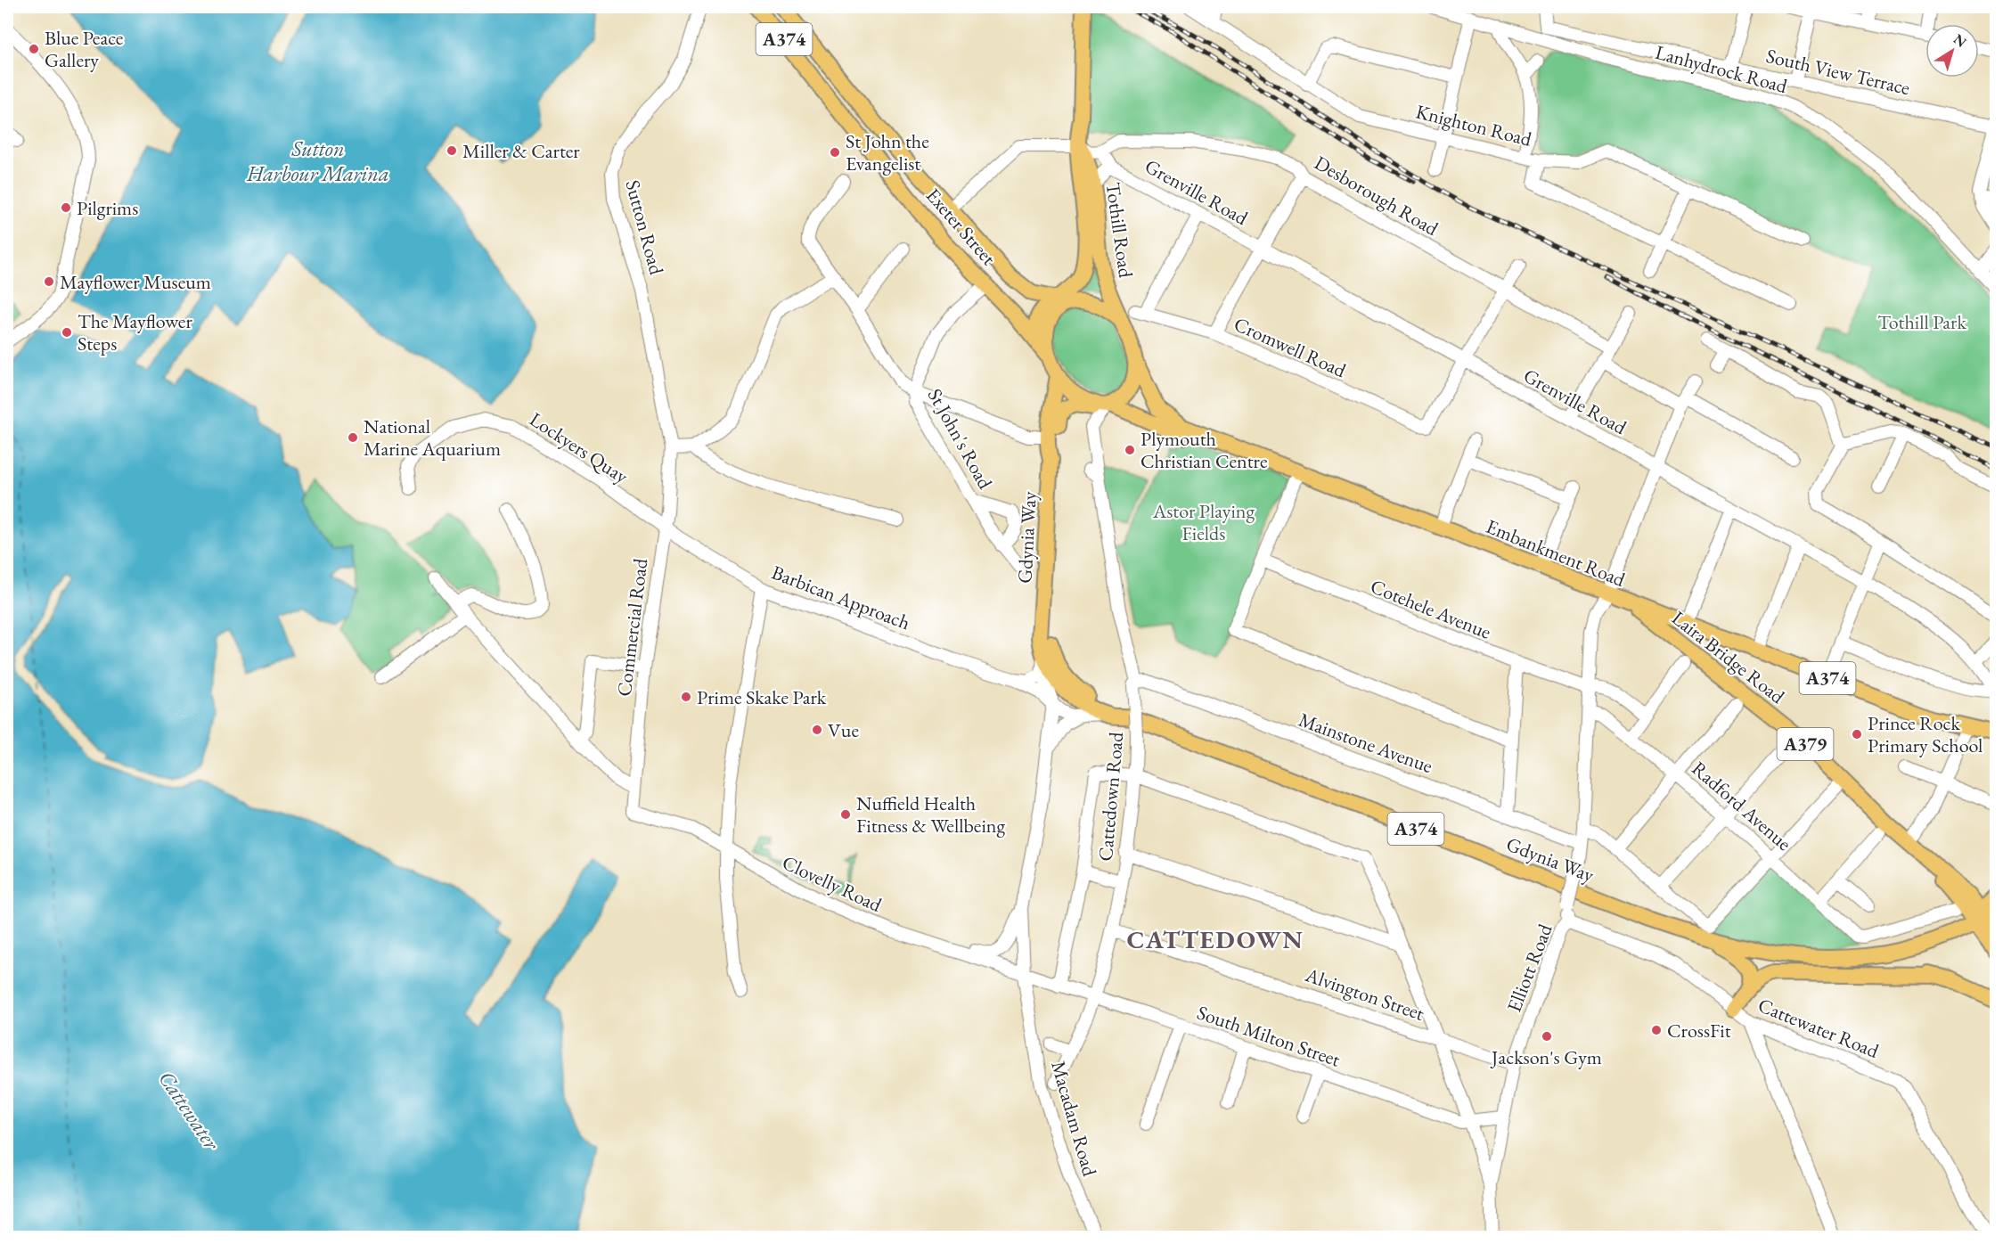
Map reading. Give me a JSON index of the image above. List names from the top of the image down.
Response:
{
  "streets": {
    "main road": [
      "A374",
      "Exeter Street",
      "Tothill Road",
      "Gdynia Way",
      "Embankment Road",
      "Laira Bridge Road",
      "A379"
    ],
    "street": [
      "Lanhydrock Road",
      "South View Terrace",
      "Knighton Road",
      "Grenville Road",
      "Desborough Road",
      "Sutton Road",
      "Cromwell Road",
      "St John's Road",
      "Lockyers Quay",
      "Barbican Approach",
      "Cotehele Avenue",
      "Commercial Road",
      "Mainstone Avenue",
      "Cattedown Road",
      "Radford Avenue",
      "Clovelly Road",
      "Elliott Road",
      "Alvington Street",
      "Cattewater Road",
      "South Milton Street",
      "Macadam Road"
    ]
  },
  "crossings": [
    ["A374", "Exeter Street"],
    ["A374", "Gdynia Way"],
    ["A374", "Embankment Road"],
    ["A374", "Laira Bridge Road"],
    ["Grenville Road", "Desborough Road"],
    ["Grenville Road", "Tothill Road"],
    ["Grenville Road", "Cromwell Road"],
    ["Grenville Road", "Elliott Road"],
    ["Exeter Street", "Tothill Road"],
    ["Exeter Street", "Gdynia Way"],
    ["Exeter Street", "Embankment Road"],
    ["Exeter Street", "Cattedown Road"],
    ["Sutton Road", "Commercial Road"],
    ["Tothill Road", "Gdynia Way"],
    ["Tothill Road", "Embankment Road"],
    ["Tothill Road", "Cattedown Road"],
    ["Lockyers Quay", "Barbican Approach"],
    ["Lockyers Quay", "Commercial Road"],
    ["Gdynia Way", "Embankment Road"],
    ["Gdynia Way", "Barbican Approach"],
    ["Gdynia Way", "Laira Bridge Road"],
    ["Gdynia Way", "Cattedown Road"],
    ["Embankment Road", "Laira Bridge Road"],
    ["Embankment Road", "Cattedown Road"],
    ["Embankment Road", "Elliott Road"],
    ["Barbican Approach", "Commercial Road"],
    ["Cotehele Avenue", "Elliott Road"],
    ["Commercial Road", "Clovelly Road"],
    ["Mainstone Avenue", "Cattedown Road"],
    ["Mainstone Avenue", "Elliott Road"],
    ["Cattedown Road", "Alvington Street"],
    ["Cattedown Road", "South Milton Street"],
    ["Radford Avenue", "Elliott Road"],
    ["Clovelly Road", "South Milton Street"],
    ["Clovelly Road", "Macadam Road"],
    ["Elliott Road", "Alvington Street"],
    ["Elliott Road", "Cattewater Road"],
    ["Elliott Road", "South Milton Street"],
    ["South Milton Street", "Macadam Road"]
  ],
  "districts": ["CATTEDOWN"],
  "water": ["Sutton Harbour Marina", "Cattewater"],
  "parks": ["Tothill Park", "Astor Playing Fields"],
  "places": [
    "Blue Peace Gallery",
    "Miller & Carter",
    "St John the Evangelist",
    "Pilgrims",
    "Mayflower Museum",
    "The Mayflower Steps",
    "National Marine Aquarium",
    "Plymouth Christian Centre",
    "Prime Skake Park",
    "Vue",
    "Prince Rock Primary School",
    "Nuffield Health Fitness & Wellbeing",
    "CrossFit",
    "Jackson's Gym"
  ],
  "north": "top right"
}
